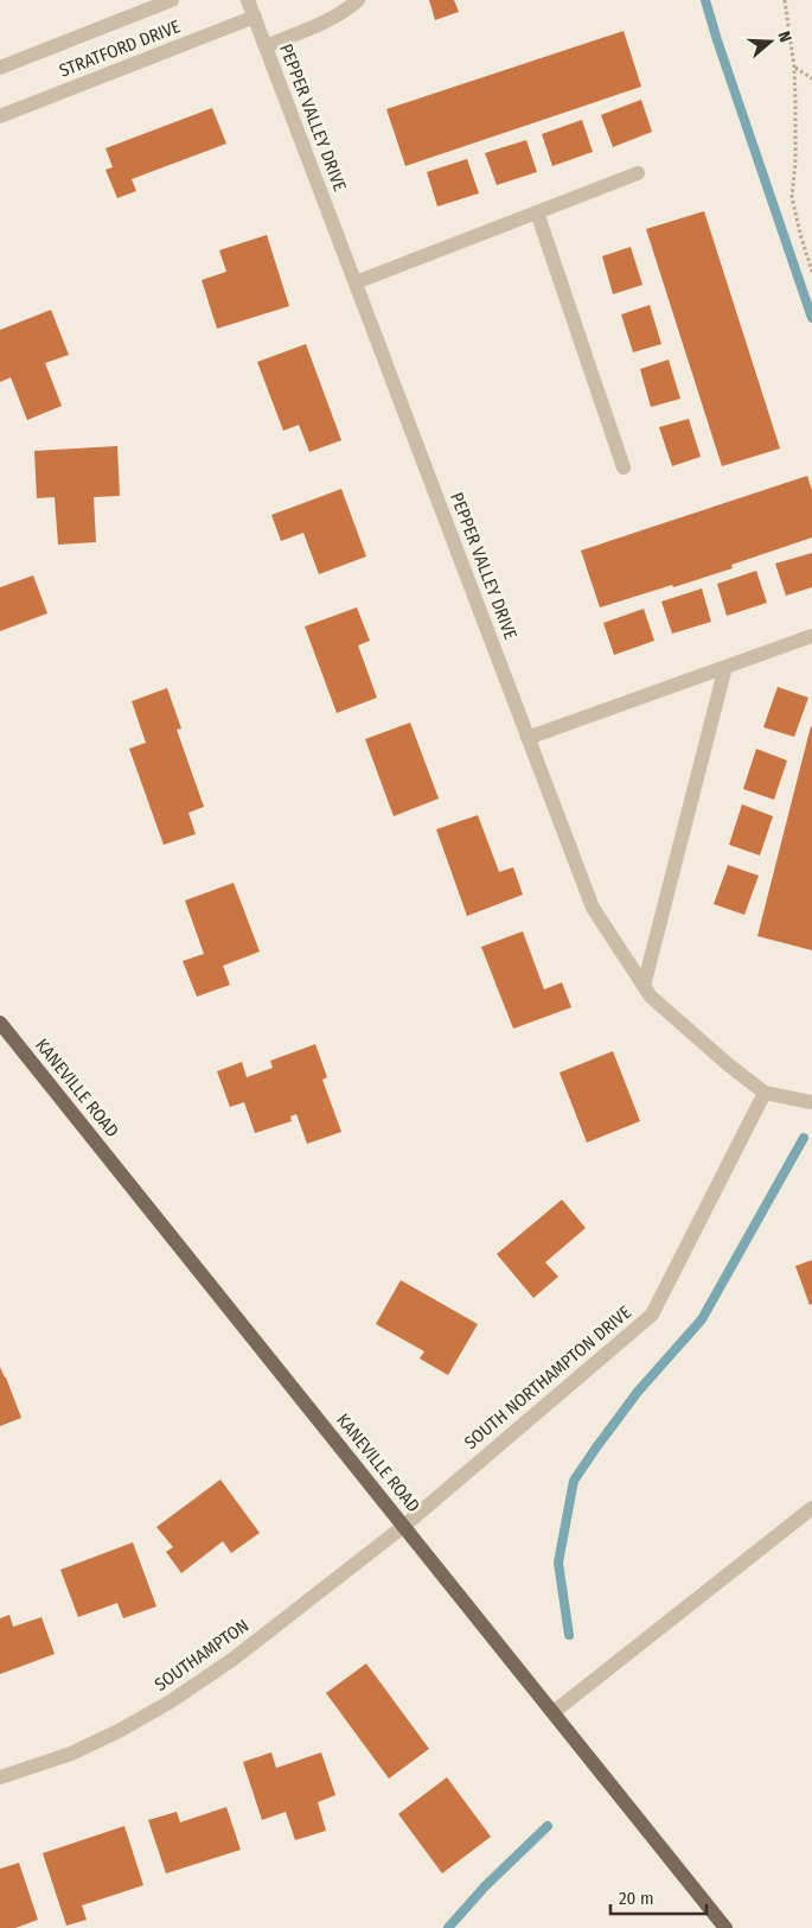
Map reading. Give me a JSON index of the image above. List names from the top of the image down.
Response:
{
  "streets": {
    "main road": ["KANEVILLE ROAD"],
    "street": [
      "STRATFORD DRIVE",
      "PEPPER VALLEY DRIVE",
      "SOUTH NORTHAMPTON DRIVE",
      "SOUTHAMPTON"
    ]
  },
  "crossings": [
    ["STRATFORD DRIVE", "PEPPER VALLEY DRIVE"],
    ["PEPPER VALLEY DRIVE", "SOUTH NORTHAMPTON DRIVE"],
    ["KANEVILLE ROAD", "SOUTH NORTHAMPTON DRIVE"],
    ["KANEVILLE ROAD", "SOUTHAMPTON"],
    ["SOUTH NORTHAMPTON DRIVE", "SOUTHAMPTON"]
  ],
  "scale_bar": "20 m",
  "north": "right"
}
